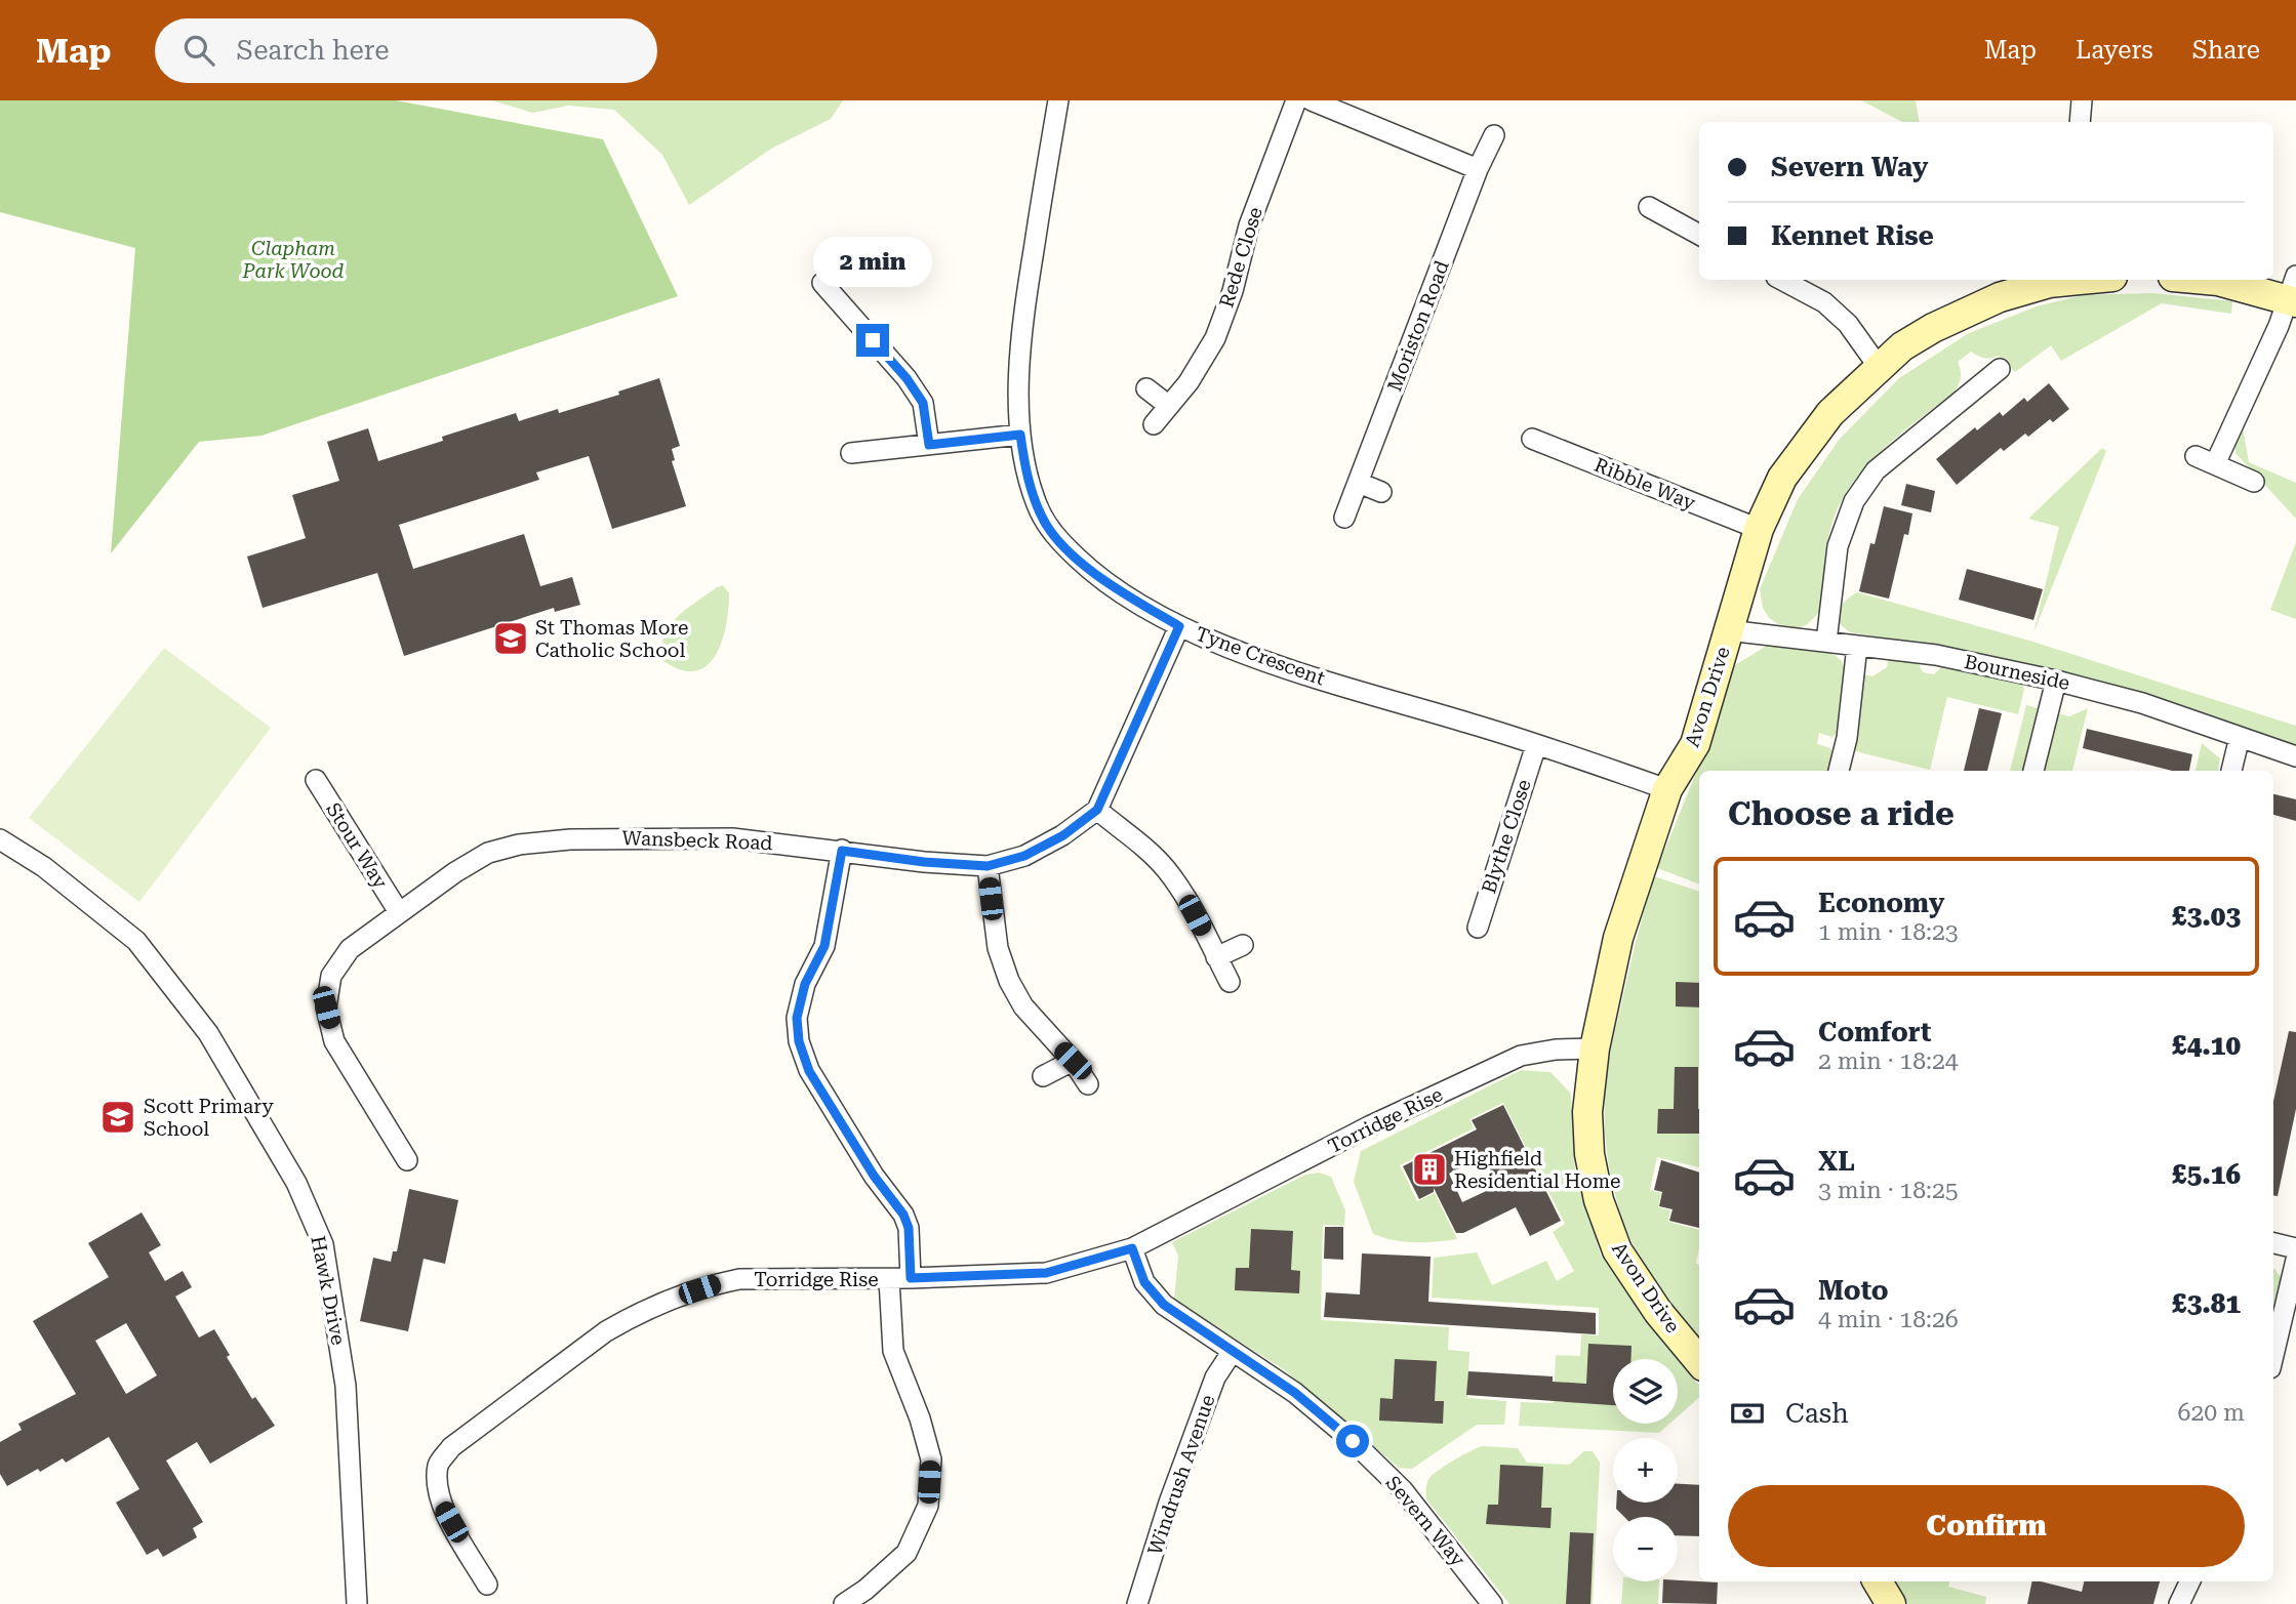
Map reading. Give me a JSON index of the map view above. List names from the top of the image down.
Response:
{
  "streets": {
    "street": [
      "Rede Close",
      "Moriston Road",
      "Ribble Way",
      "Tyne Crescent",
      "Bourneside",
      "Avon Drive",
      "Blythe Close",
      "Wansbeck Road",
      "Stour Way",
      "Torridge Rise",
      "Hawk Drive",
      "Windrush Avenue",
      "Severn Way"
    ]
  },
  "crossings": [
    ["Ribble Way", "Avon Drive"],
    ["Tyne Crescent", "Avon Drive"],
    ["Tyne Crescent", "Blythe Close"],
    ["Tyne Crescent", "Wansbeck Road"],
    ["Bourneside", "Avon Drive"],
    ["Avon Drive", "Torridge Rise"],
    ["Wansbeck Road", "Stour Way"],
    ["Torridge Rise", "Severn Way"],
    ["Windrush Avenue", "Severn Way"]
  ],
  "parks": ["Clapham Park Wood"],
  "places": {
    "school or university": ["St Thomas More Catholic School", "Scott Primary School"],
    "building": ["Highfield Residential Home"]
  },
  "page": {
    "header": "Map",
    "search": "Search here",
    "nav": ["Map", "Layers", "Share"],
    "banner": ["Severn Way", "Kennet Rise"],
    "bubble": "2 min",
    "heading": "Choose a ride",
    "list": [
      {
        "name": "Economy",
        "note": "1 min · 18:23",
        "value": "£3.03"
      },
      {
        "name": "Comfort",
        "note": "2 min · 18:24",
        "value": "£4.10"
      },
      {
        "name": "XL",
        "note": "3 min · 18:25",
        "value": "£5.16"
      },
      {
        "name": "Moto",
        "note": "4 min · 18:26",
        "value": "£3.81"
      }
    ],
    "map_buttons": ["+", "−"],
    "pay": ["Cash", "620 m"],
    "buttons": "Confirm"
  }
}
